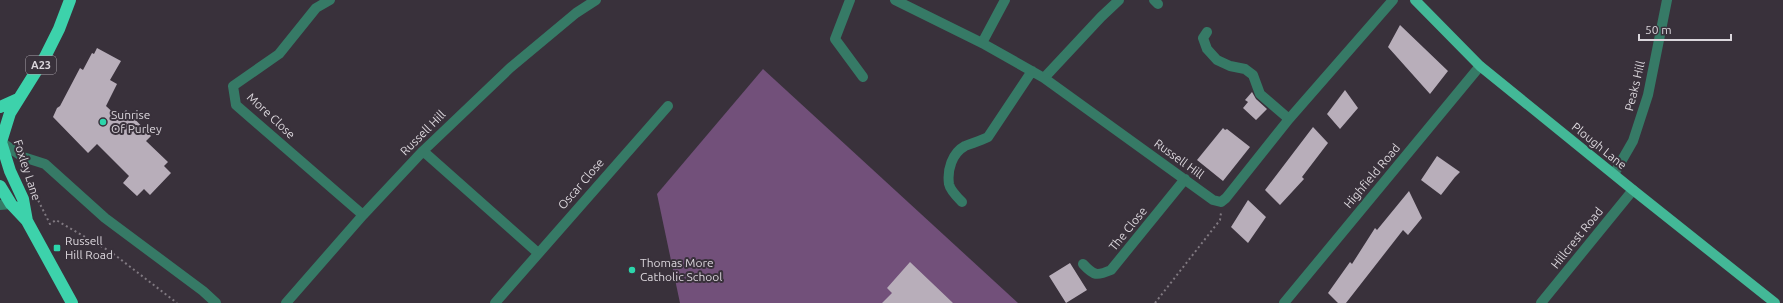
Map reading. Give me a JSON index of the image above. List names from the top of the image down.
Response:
{
  "streets": {
    "highway": ["A23", "Foxley Lane"],
    "main road": ["Plough Lane"],
    "street": [
      "Peaks Hill",
      "More Close",
      "Russell Hill",
      "Highfield Road",
      "Oscar Close",
      "The Close",
      "Hillcrest Road"
    ]
  },
  "crossings": [
    ["A23", "Foxley Lane"],
    ["Peaks Hill", "Plough Lane"],
    ["More Close", "Russell Hill"],
    ["Russell Hill", "The Close"],
    ["Plough Lane", "Highfield Road"],
    ["Plough Lane", "Hillcrest Road"]
  ],
  "places": {
    "other": ["Sunrise Of Purley", "Thomas More Catholic School"],
    "transit": ["Russell Hill Road"]
  },
  "scale_bar": "50 m"
}
